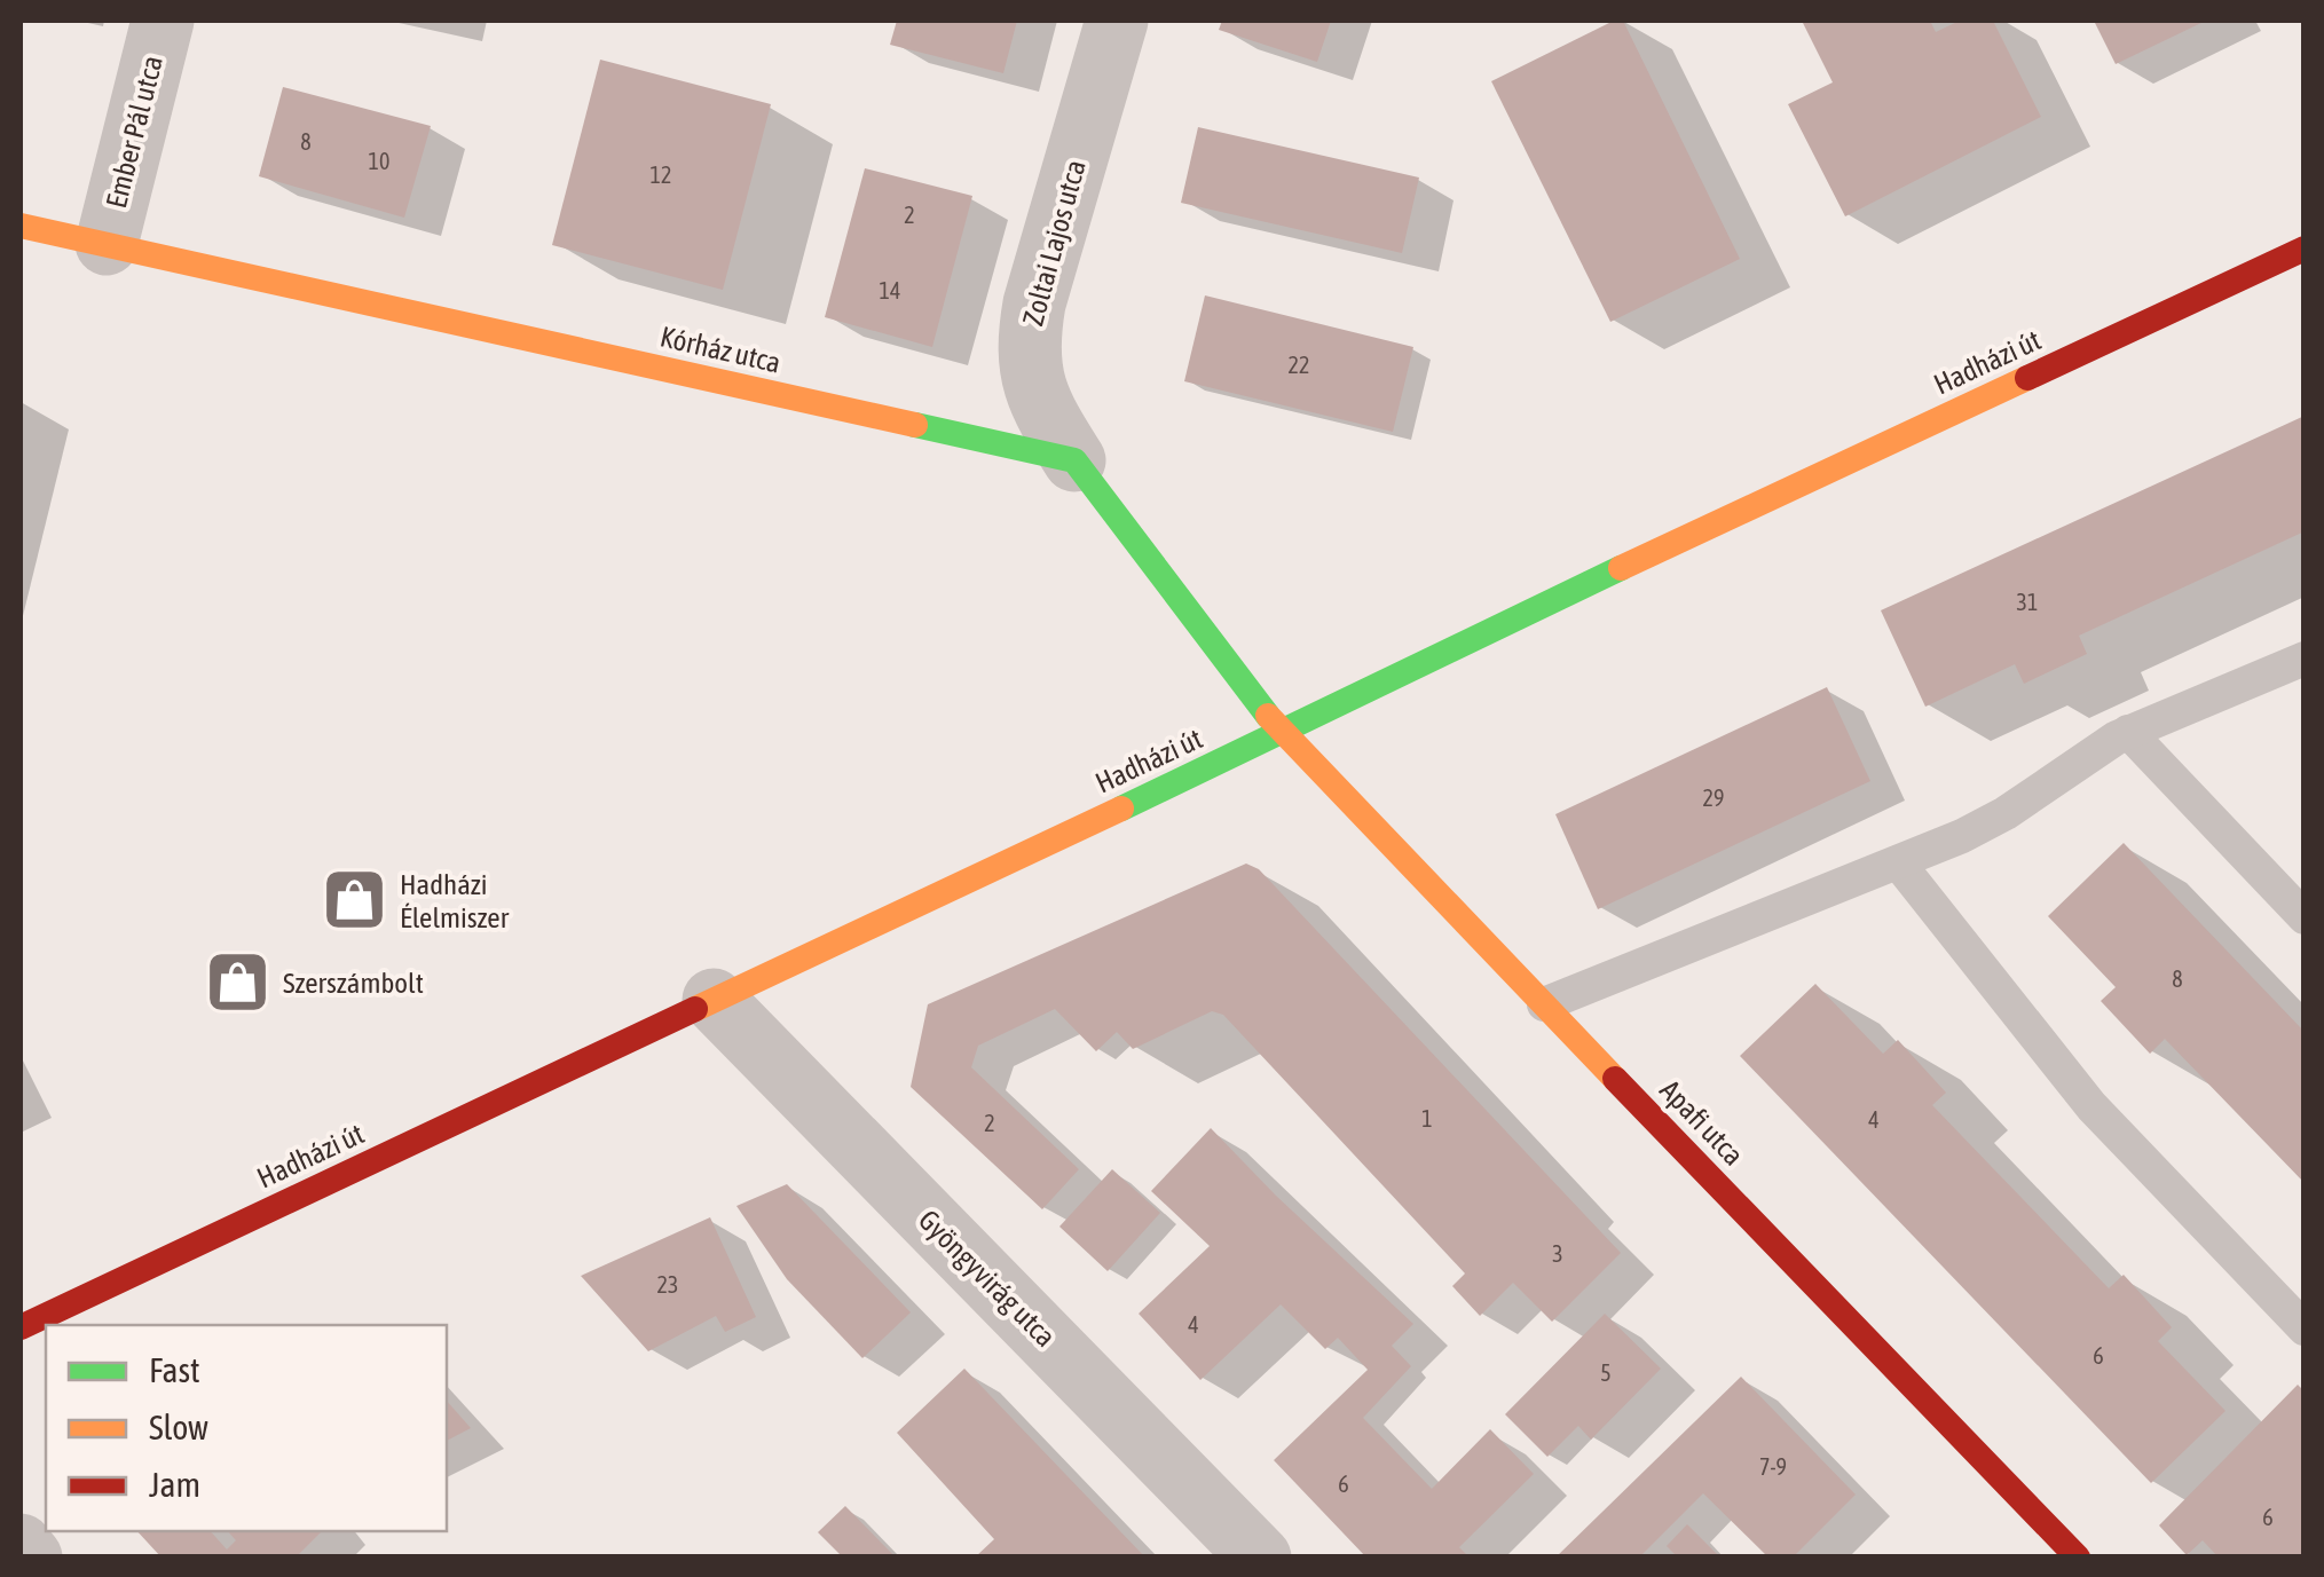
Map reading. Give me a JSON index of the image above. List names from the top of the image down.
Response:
{
  "streets": {
    "street": [
      "Ember Pál utca",
      "Zoltai Lajos utca",
      "Kórház utca",
      "Hadházi út",
      "Apafi utca",
      "Gyöngyvirág utca"
    ]
  },
  "crossings": [
    ["Ember Pál utca", "Kórház utca"],
    ["Zoltai Lajos utca", "Kórház utca"],
    ["Hadházi út", "Apafi utca"],
    ["Hadházi út", "Gyöngyvirág utca"]
  ],
  "places": {
    "shop": ["Hadházi Élelmiszer", "Szerszámbolt"]
  },
  "house_numbers": [
    "8",
    "10",
    "12",
    "2",
    "14",
    "22",
    "31",
    "29",
    "8",
    "1",
    "4",
    "2",
    "3",
    "23",
    "4",
    "6",
    "5",
    "7-9",
    "6",
    "6"
  ],
  "legend": ["Fast", "Slow", "Jam"]
}
